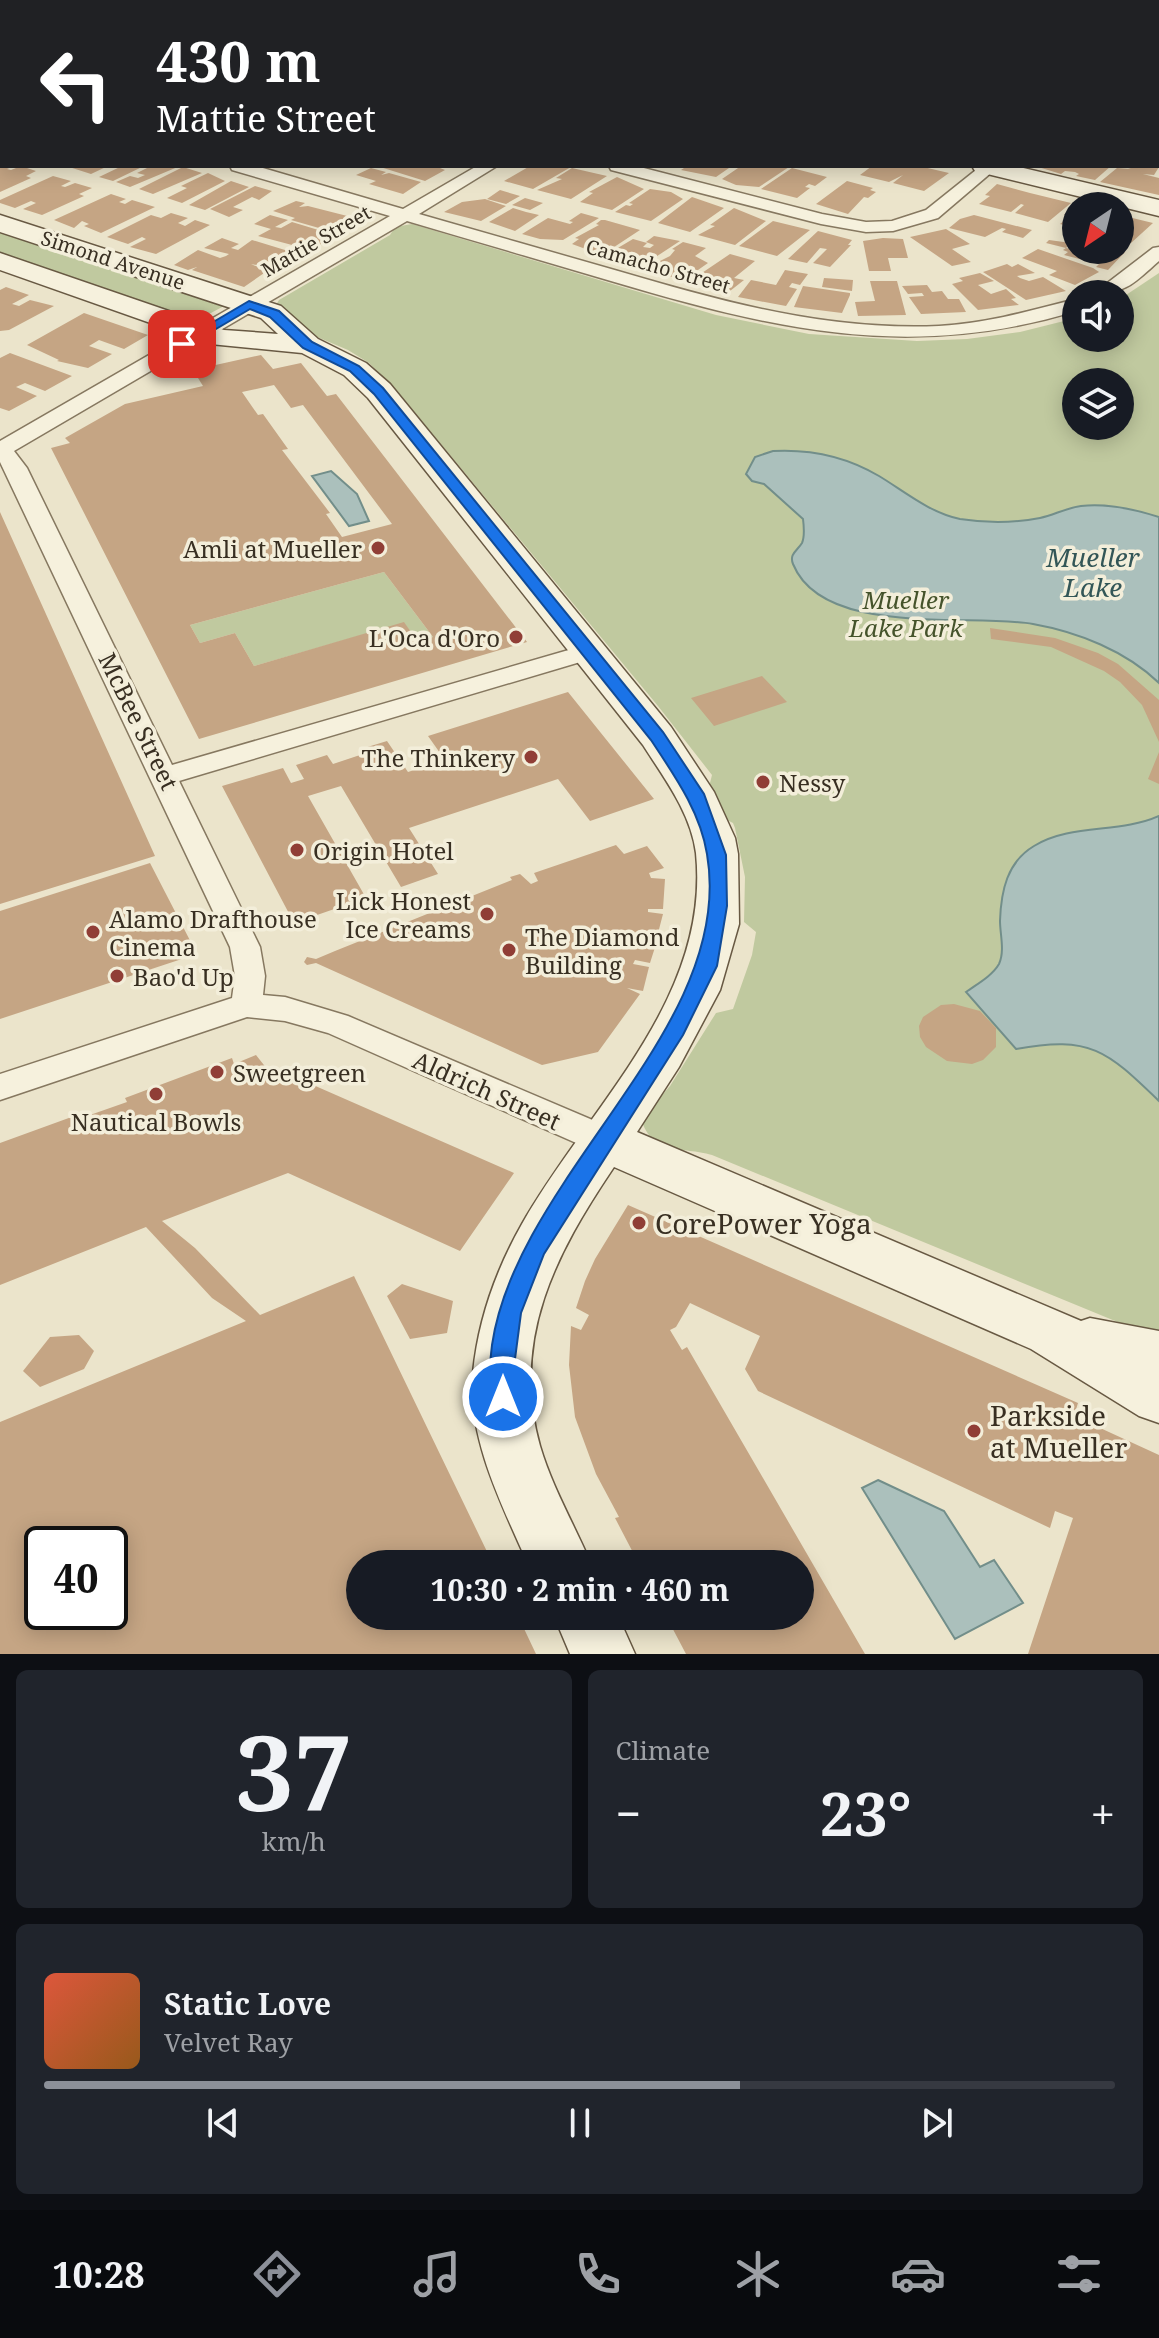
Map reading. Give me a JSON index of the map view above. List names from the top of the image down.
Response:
{
  "streets": {
    "street": [
      "Mattie Street",
      "Simond Avenue",
      "Camacho Street",
      "McBee Street",
      "Aldrich Street"
    ]
  },
  "crossings": [
    ["Mattie Street", "Simond Avenue"],
    ["Mattie Street", "Camacho Street"],
    ["Mattie Street", "McBee Street"],
    ["Simond Avenue", "Aldrich Street"],
    ["McBee Street", "Aldrich Street"]
  ],
  "water": ["Mueller Lake"],
  "parks": ["Mueller Lake Park"],
  "places": [
    "Amli at Mueller",
    "L'Oca d'Oro",
    "The Thinkery",
    "Nessy",
    "Origin Hotel",
    "Lick Honest Ice Creams",
    "Alamo Drafthouse Cinema",
    "The Diamond Building",
    "Bao'd Up",
    "Sweetgreen",
    "Nautical Bowls",
    "CorePower Yoga",
    "Parkside at Mueller"
  ],
  "north": "bottom left",
  "page": {
    "turn": ["430 m", "Mattie Street"],
    "limit": "40",
    "trip": "10:30 · 2 min · 460 m",
    "tile": [
      ["37", "km/h"],
      "Climate"
    ],
    "heat": ["−", "23°", "+"],
    "song": ["Static Love", "Velvet Ray"],
    "tabs": "10:28"
  }
}
